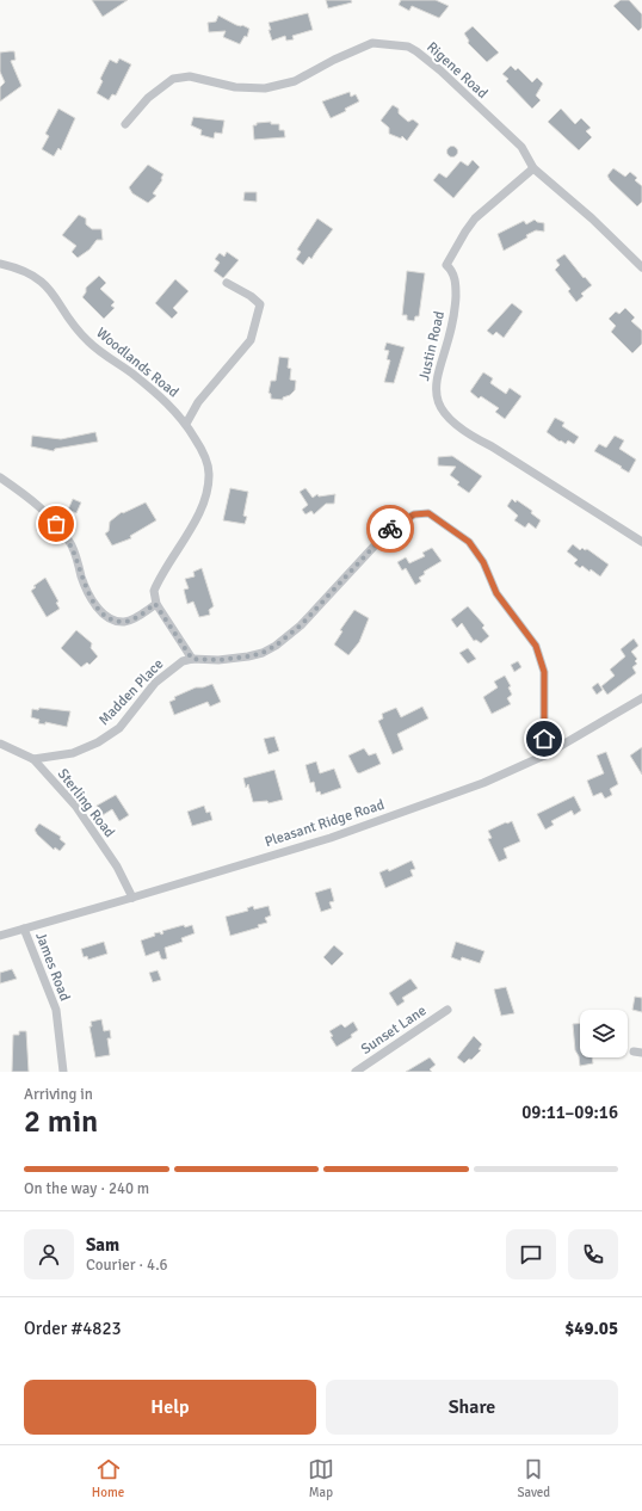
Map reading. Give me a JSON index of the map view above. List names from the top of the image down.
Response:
{
  "streets": {
    "street": [
      "Rigene Road",
      "Justin Road",
      "Woodlands Road",
      "Madden Place",
      "Sterling Road",
      "Pleasant Ridge Road",
      "James Road",
      "Sunset Lane"
    ]
  },
  "crossings": [
    ["Rigene Road", "Justin Road"],
    ["Madden Place", "Sterling Road"],
    ["Sterling Road", "Pleasant Ridge Road"],
    ["Pleasant Ridge Road", "James Road"]
  ],
  "page": {
    "heading": ["2 min", "Arriving in", "09:11–09:16"],
    "panel": [
      "Sam",
      "Courier · 4.6",
      "Order #4823",
      "$49.05"
    ],
    "bar": "On the way · 240 m",
    "buttons": ["Help", "Share"],
    "tabs": ["Home", "Map", "Saved"]
  }
}
